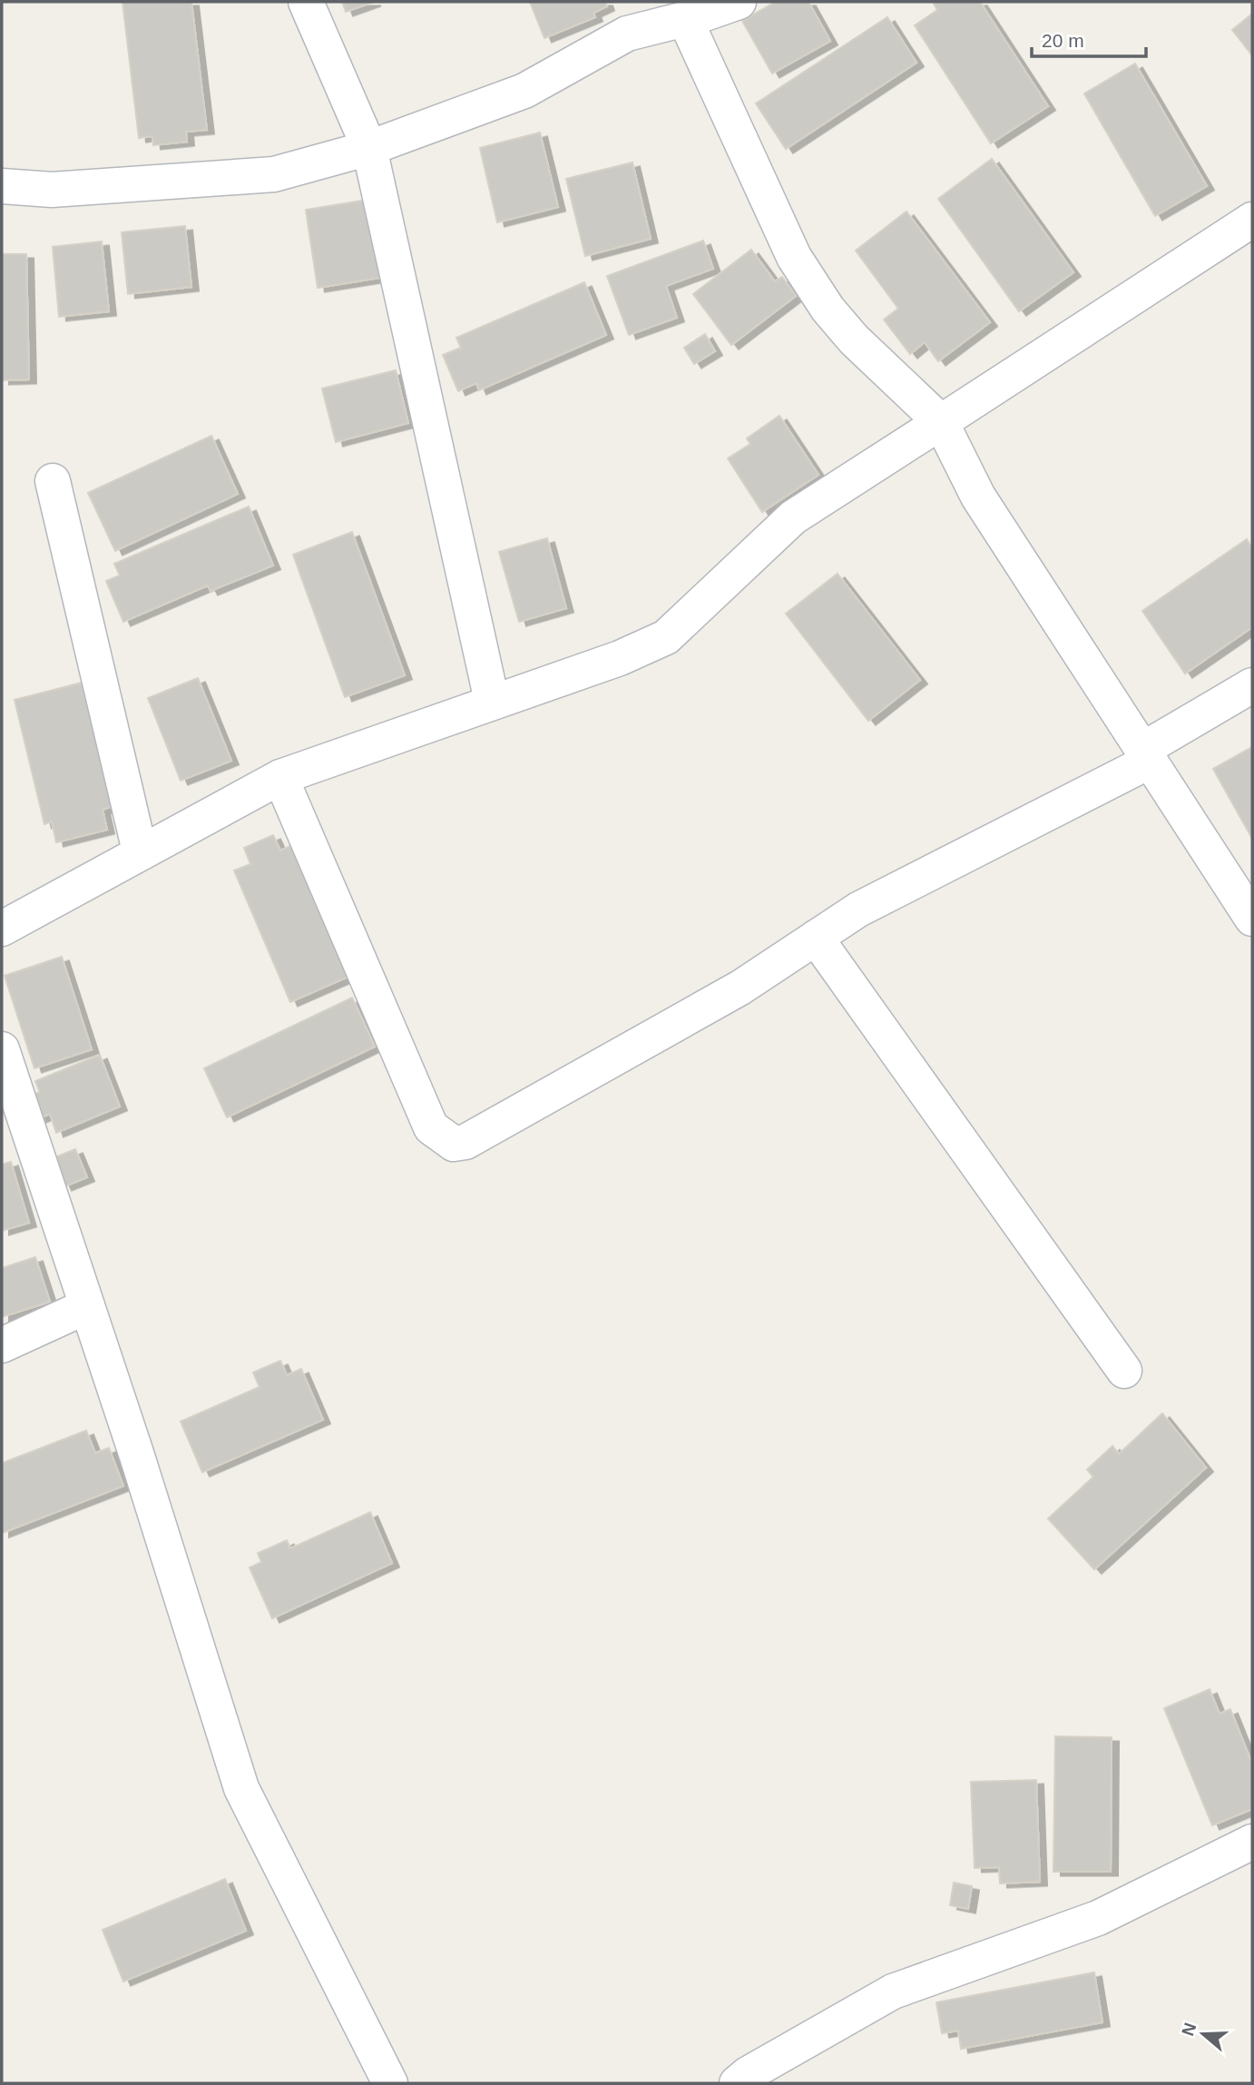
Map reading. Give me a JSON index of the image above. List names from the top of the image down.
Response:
{
  "scale_bar": "20 m",
  "north": "left"
}
